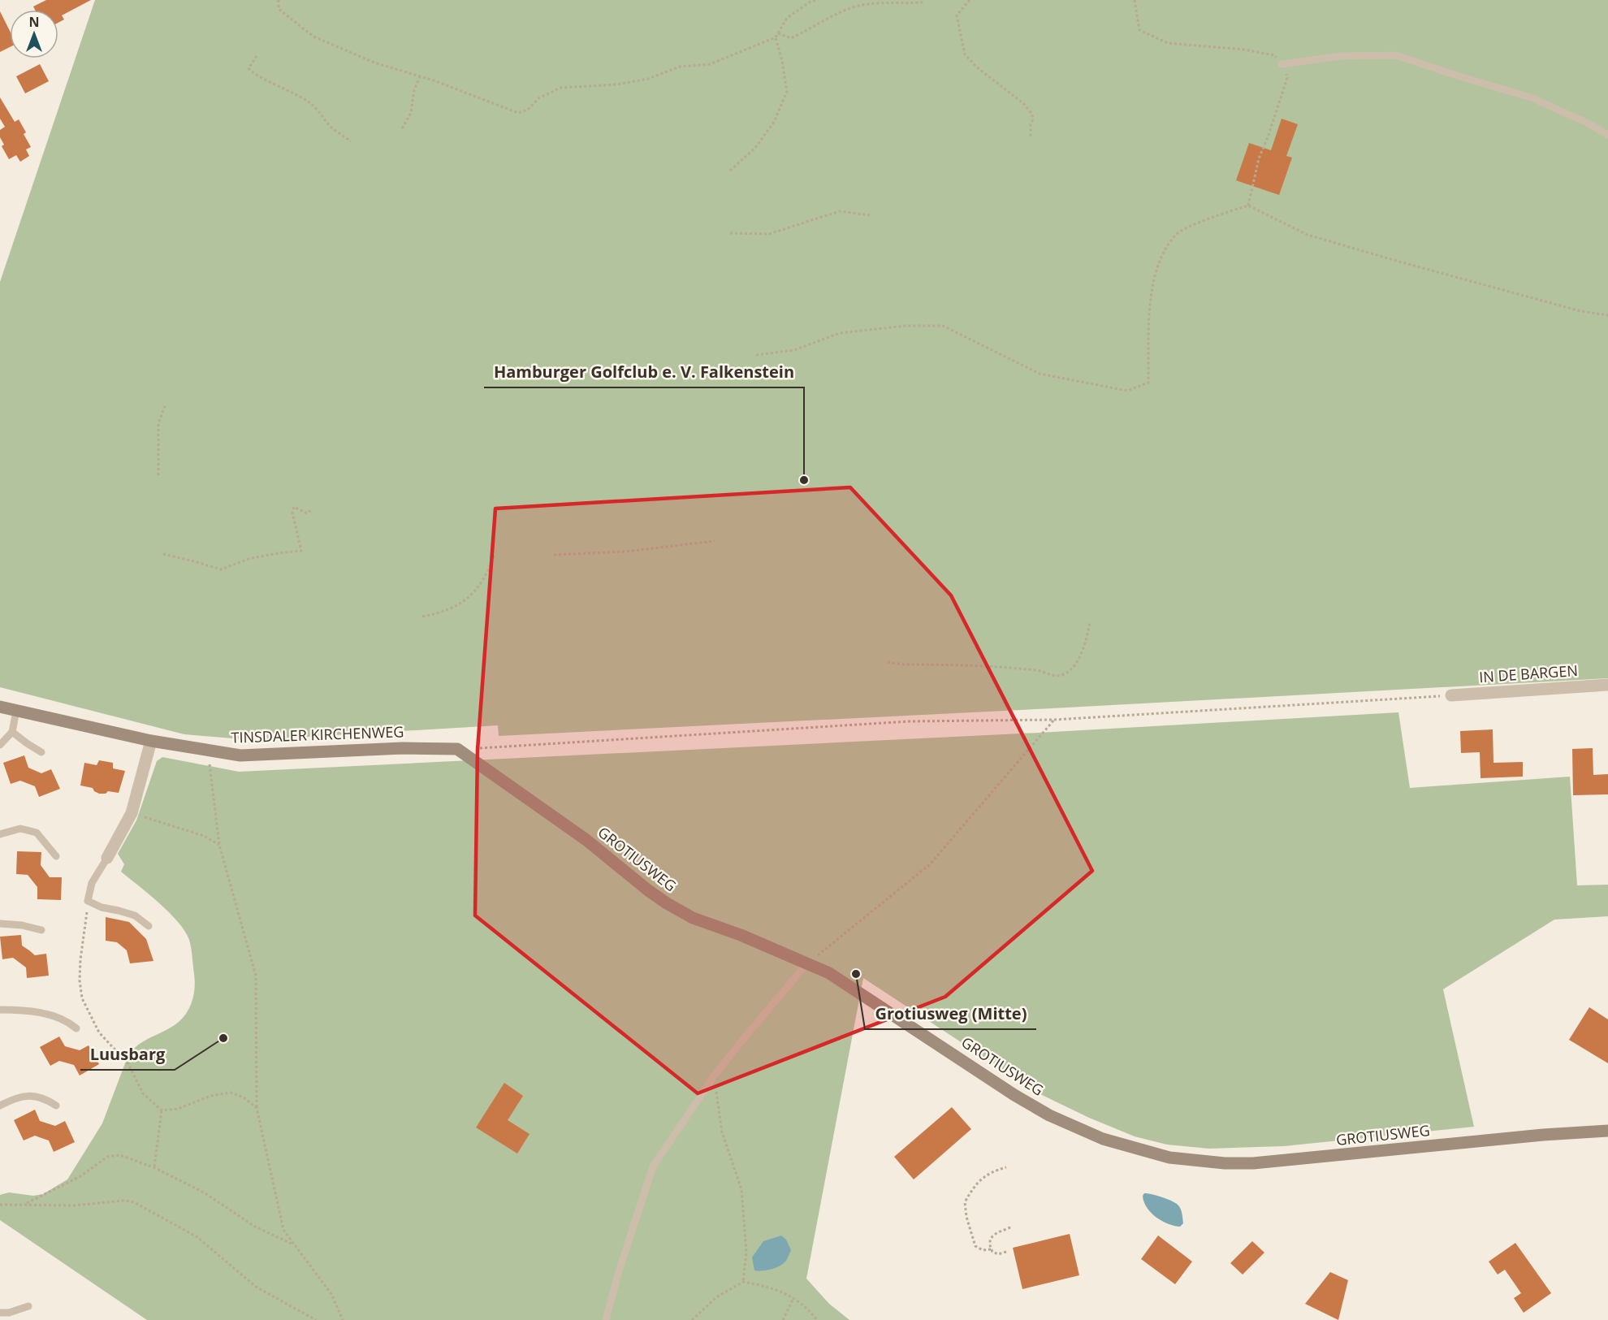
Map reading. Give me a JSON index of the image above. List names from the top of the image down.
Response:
{
  "streets": {
    "street": ["IN DE BARGEN", "TINSDALER KIRCHENWEG", "GROTIUSWEG"]
  },
  "crossings": [
    ["TINSDALER KIRCHENWEG", "GROTIUSWEG"]
  ],
  "places": ["Hamburger Golfclub e. V. Falkenstein", "Grotiusweg (Mitte)", "Luusbarg"],
  "north": "top"
}
